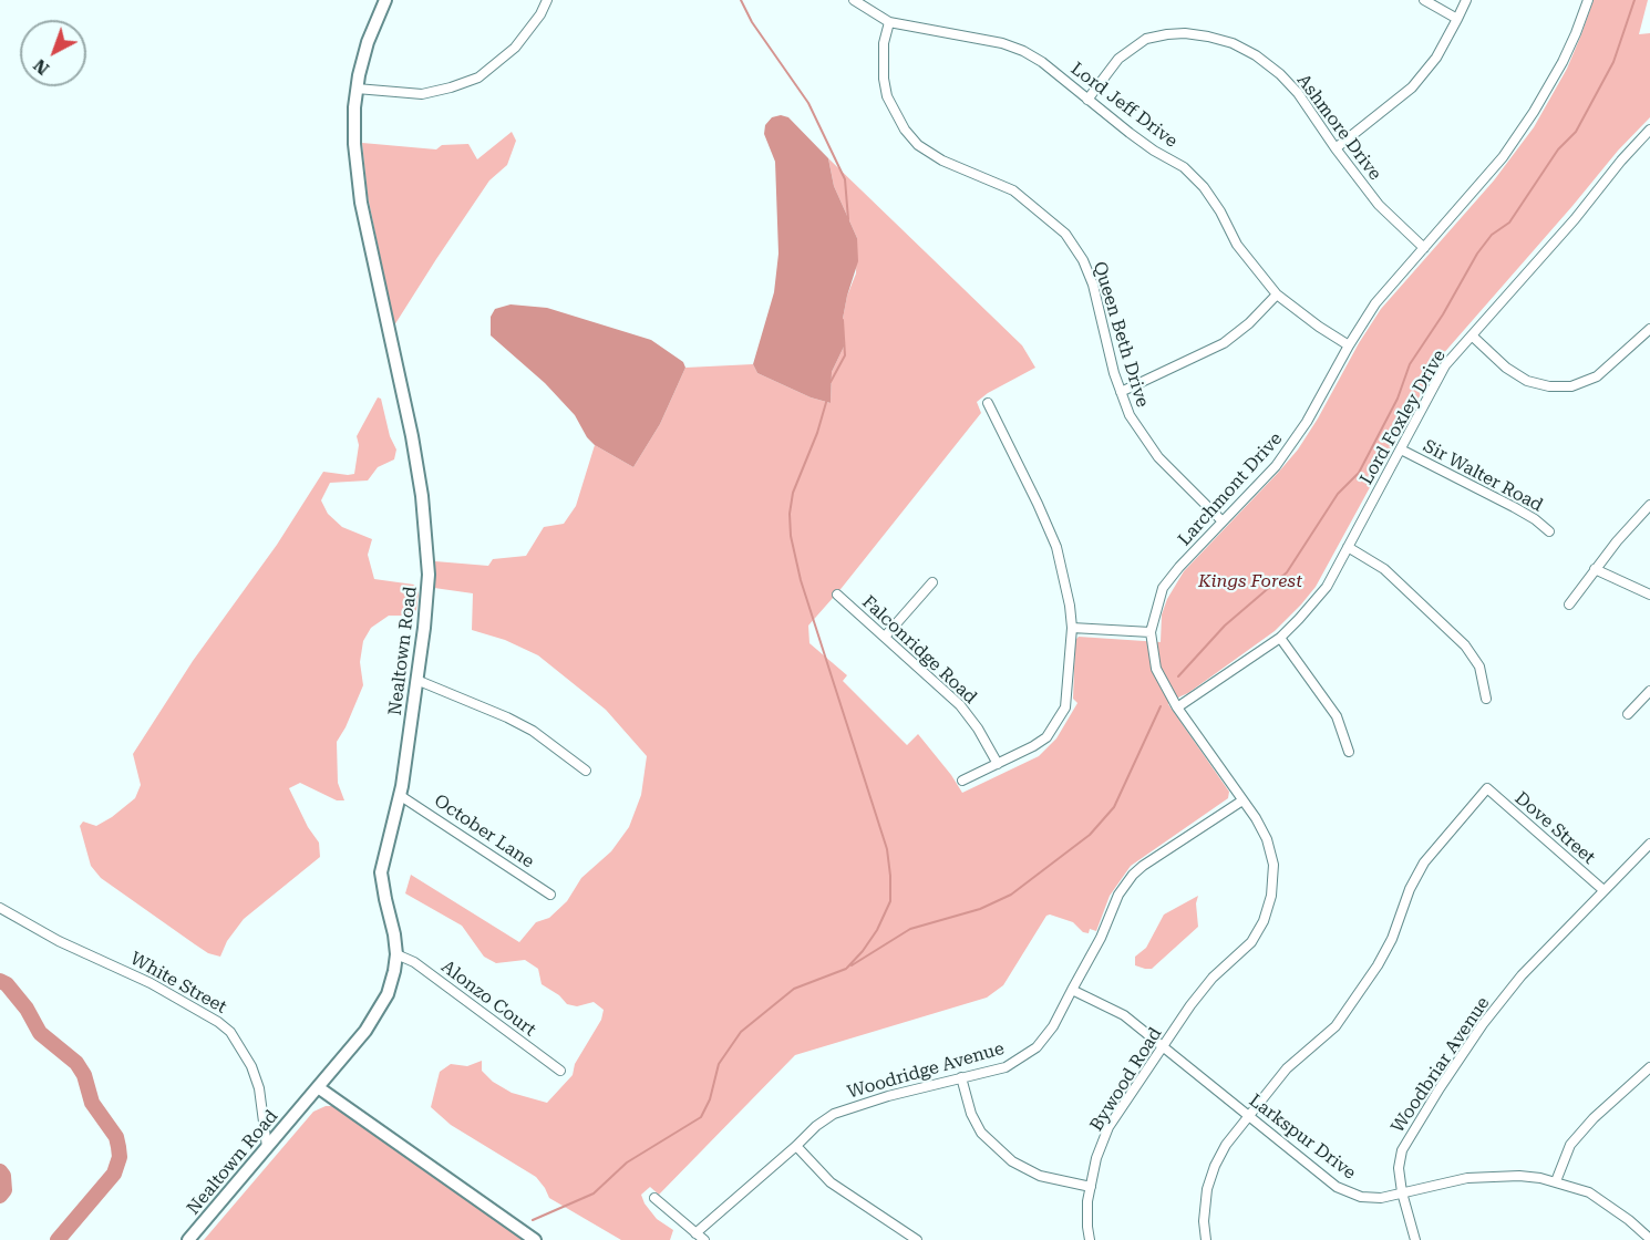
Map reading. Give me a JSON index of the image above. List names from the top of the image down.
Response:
{
  "streets": {
    "street": [
      "Lord Jeff Drive",
      "Ashmore Drive",
      "Queen Beth Drive",
      "Lord Foxley Drive",
      "Sir Walter Road",
      "Larchmont Drive",
      "Falconridge Road",
      "Nealtown Road",
      "Dove Street",
      "October Lane",
      "White Street",
      "Alonzo Court",
      "Woodbriar Avenue",
      "Woodridge Avenue",
      "Bywood Road",
      "Larkspur Drive"
    ]
  },
  "crossings": [
    ["Lord Jeff Drive", "Ashmore Drive"],
    ["Lord Jeff Drive", "Queen Beth Drive"],
    ["Lord Jeff Drive", "Larchmont Drive"],
    ["Ashmore Drive", "Larchmont Drive"],
    ["Queen Beth Drive", "Larchmont Drive"],
    ["Lord Foxley Drive", "Sir Walter Road"],
    ["Lord Foxley Drive", "Larchmont Drive"],
    ["Larchmont Drive", "Woodridge Avenue"],
    ["Larchmont Drive", "Bywood Road"],
    ["Nealtown Road", "October Lane"],
    ["Nealtown Road", "White Street"],
    ["Nealtown Road", "Alonzo Court"],
    ["Dove Street", "Woodbriar Avenue"],
    ["Dove Street", "Larkspur Drive"],
    ["Woodbriar Avenue", "Larkspur Drive"],
    ["Woodridge Avenue", "Larkspur Drive"],
    ["Bywood Road", "Larkspur Drive"]
  ],
  "parks": ["Kings Forest"],
  "north": "bottom left"
}
